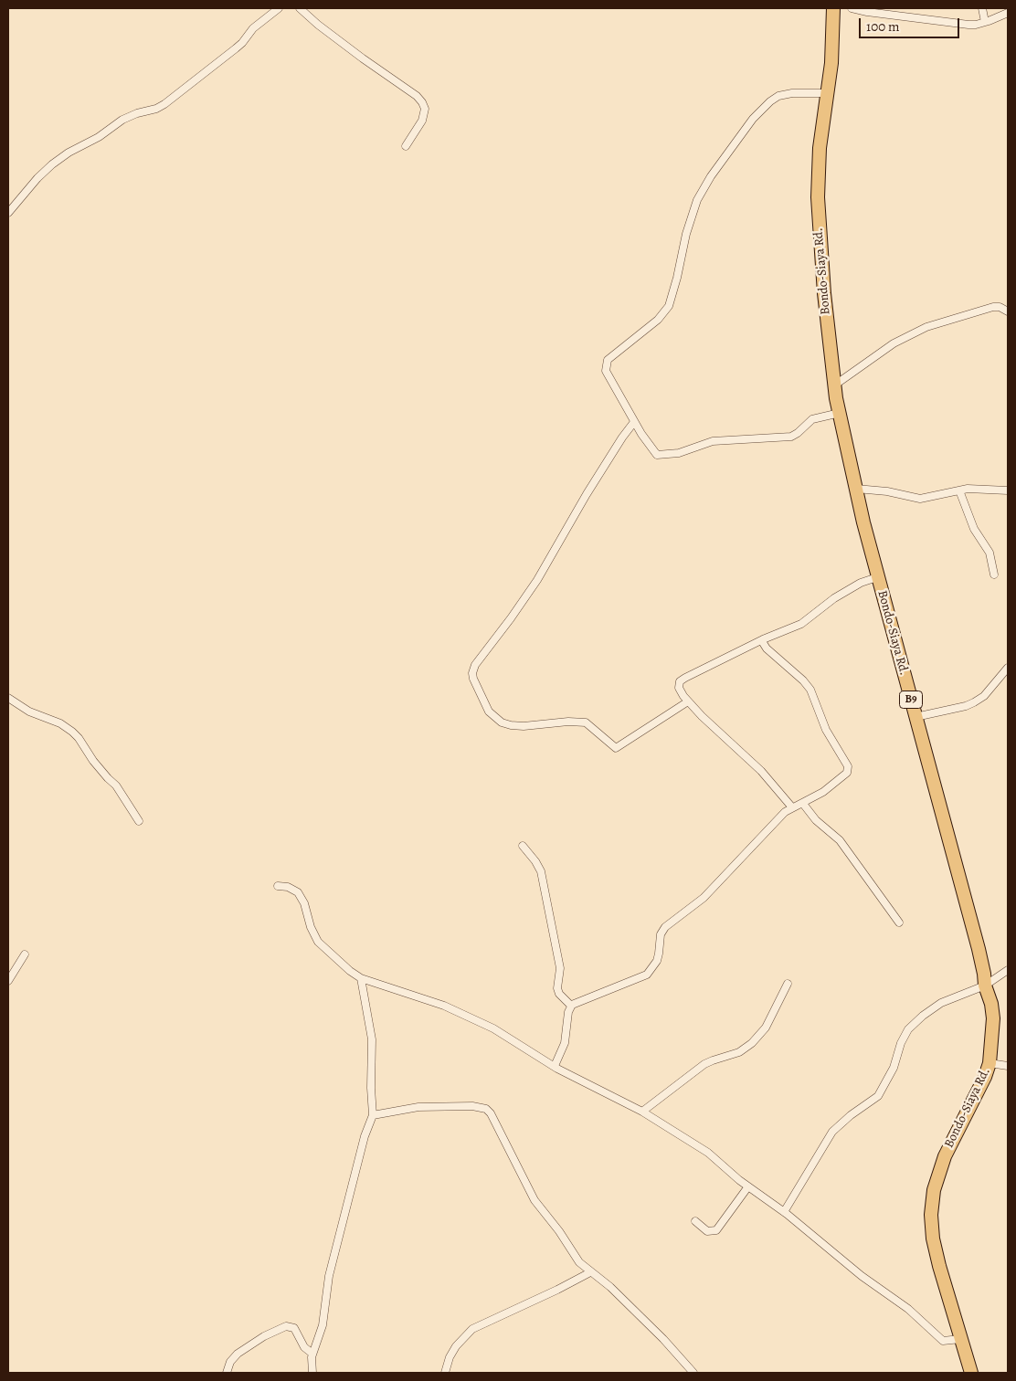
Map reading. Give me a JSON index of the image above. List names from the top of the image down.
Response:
{
  "streets": {
    "highway": ["Bondo-Siaya Rd.", "B9"]
  },
  "scale_bar": "100 m"
}
